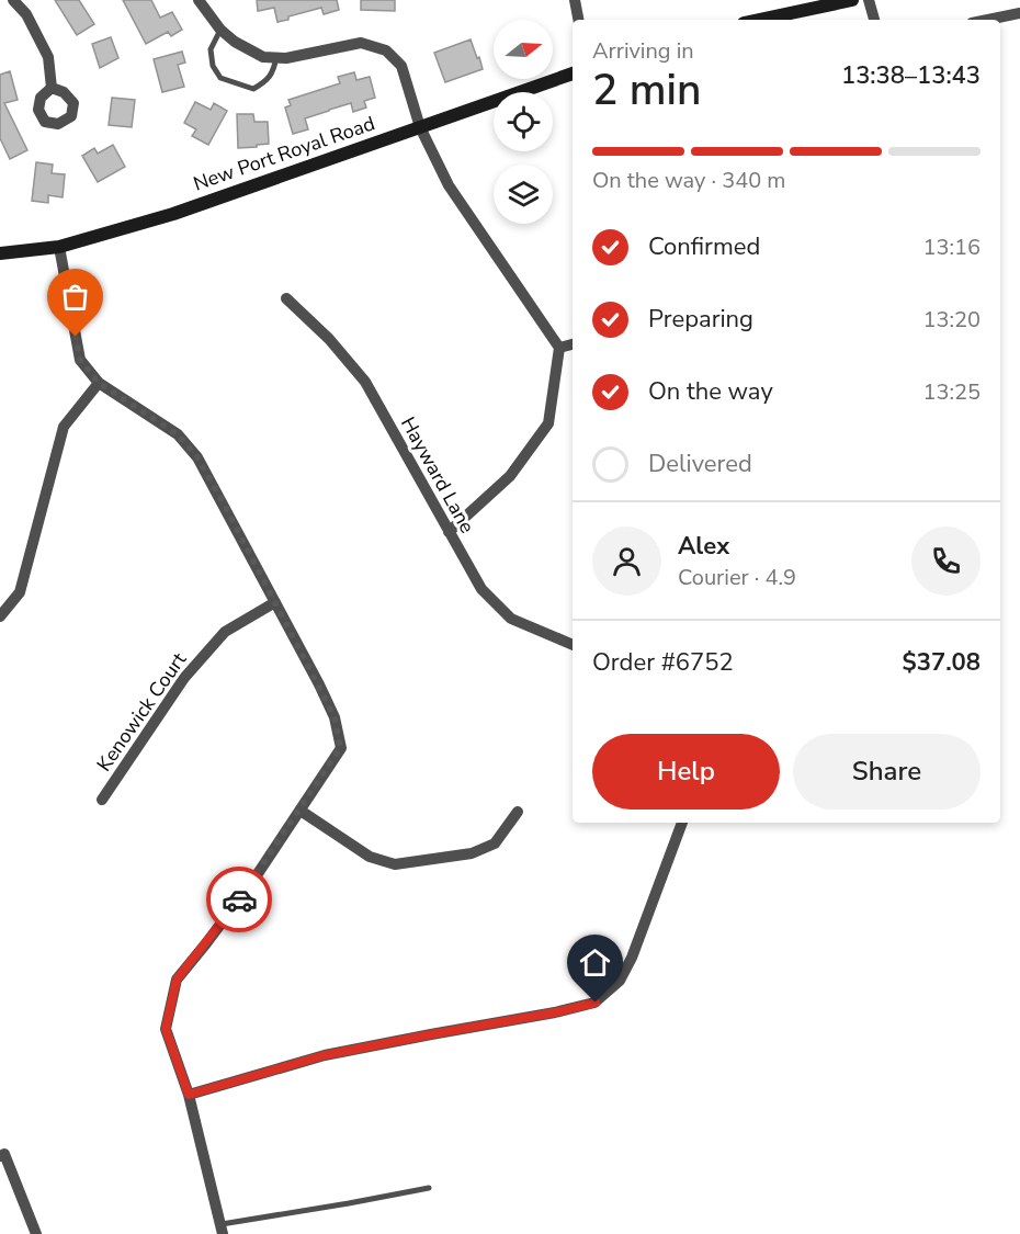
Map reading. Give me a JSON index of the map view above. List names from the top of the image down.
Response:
{
  "streets": {
    "street": ["New Port Royal Road", "Hayward Lane", "Kenowick Court"]
  },
  "north": "right",
  "page": {
    "heading": ["2 min", "Arriving in", "13:38–13:43"],
    "panel": [
      "Alex",
      "Courier · 4.9",
      "Order #6752",
      "$37.08"
    ],
    "bar": "On the way · 340 m",
    "list": [
      ["Confirmed", "13:16"],
      ["Preparing", "13:20"],
      ["On the way", "13:25"],
      "Delivered"
    ],
    "buttons": ["Help", "Share"]
  }
}
